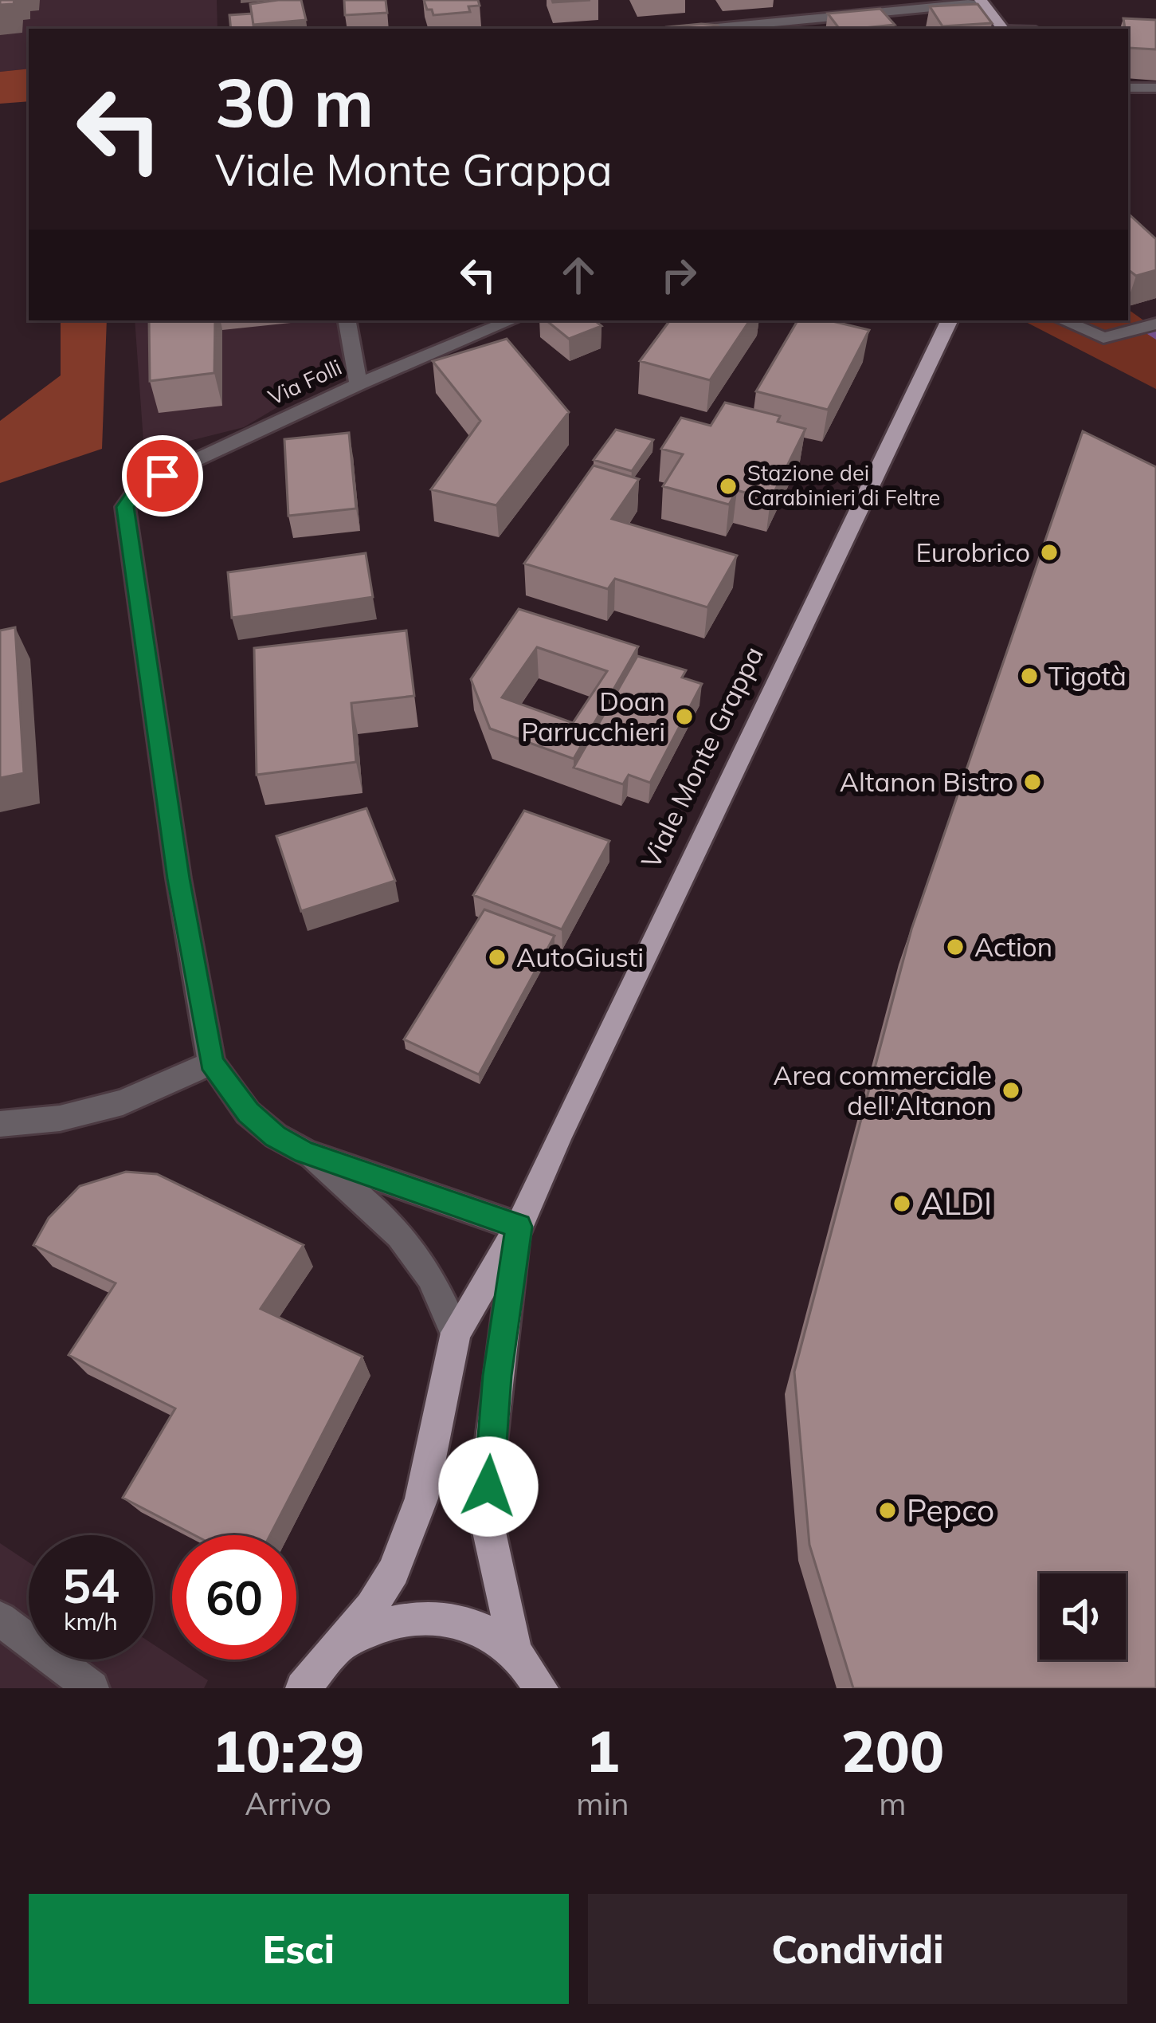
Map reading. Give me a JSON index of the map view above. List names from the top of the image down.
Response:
{
  "streets": {
    "main road": ["Viale Monte Grappa"],
    "street": ["Via Folli"]
  },
  "places": [
    "Stazione dei Carabinieri di Feltre",
    "Eurobrico",
    "Tigotà",
    "Doan Parrucchieri",
    "Altanon Bistro",
    "Action",
    "AutoGiusti",
    "Area commerciale dell'Altanon",
    "ALDI",
    "Pepco"
  ],
  "page": {
    "turn": ["30 m", "Viale Monte Grappa"],
    "speed": "54 km/h",
    "limit": "60",
    "eta": [
      "10:29",
      "Arrivo",
      "1",
      "min",
      "200",
      "m"
    ],
    "buttons": ["Esci", "Condividi"]
  }
}
